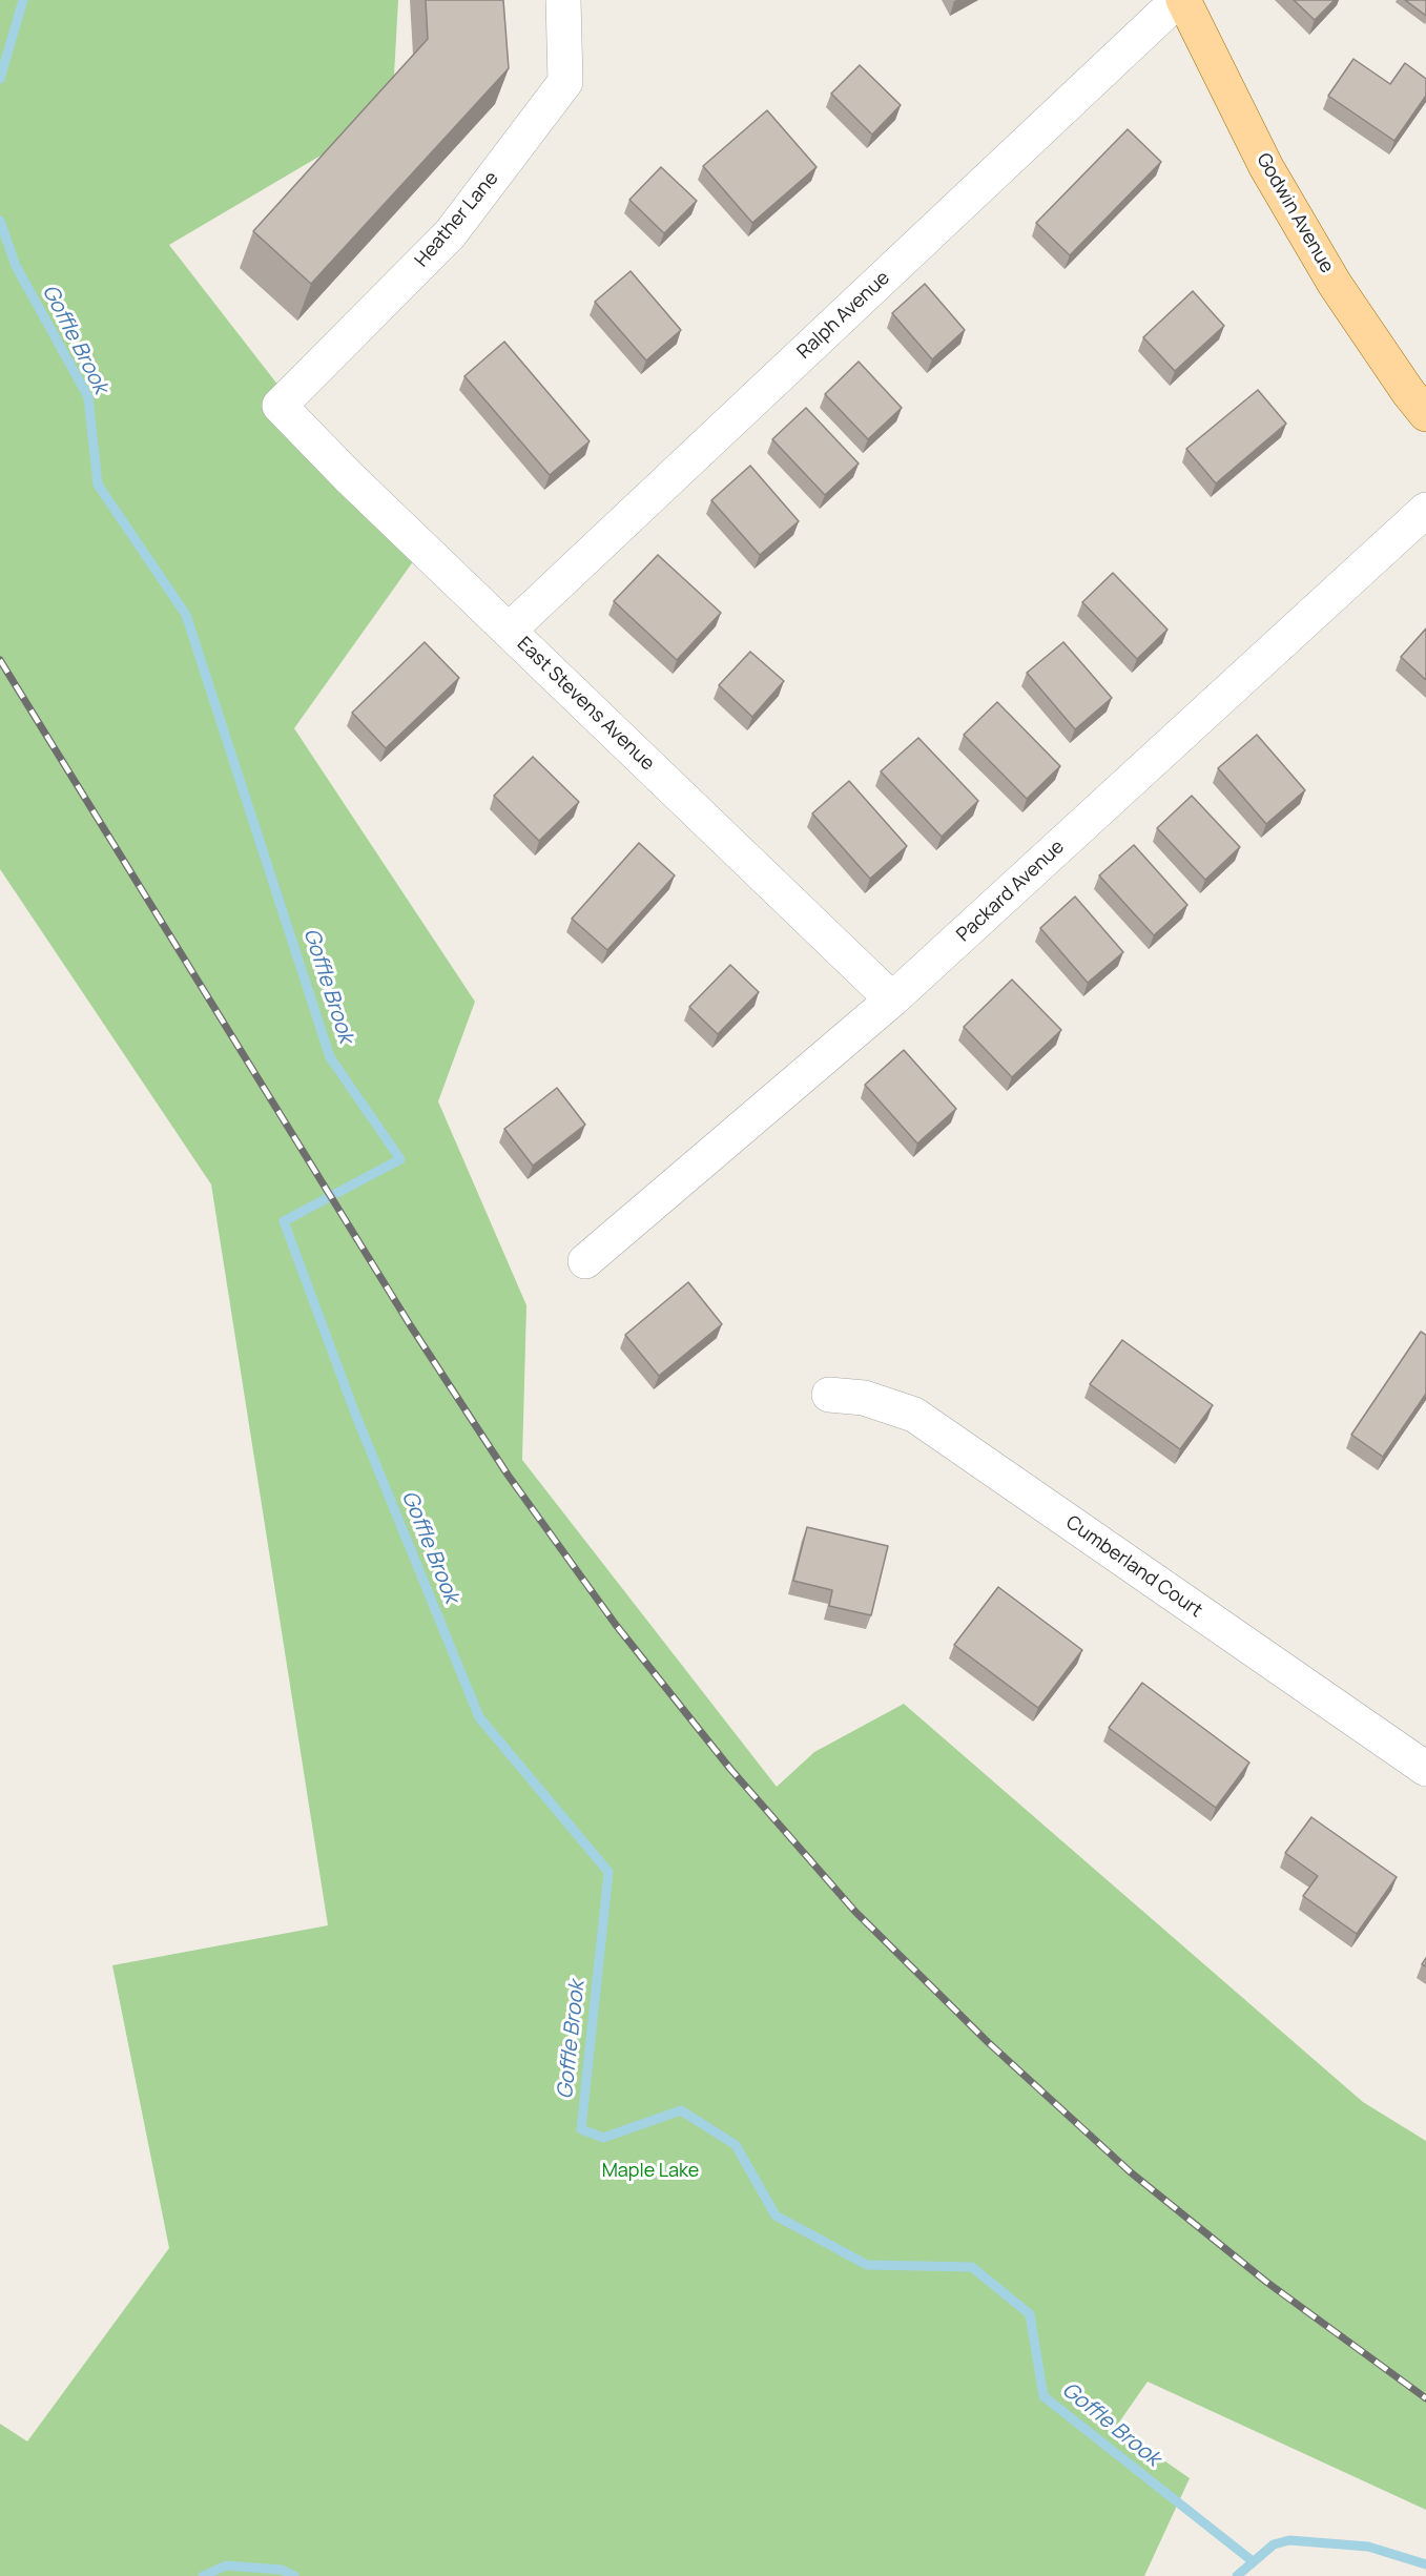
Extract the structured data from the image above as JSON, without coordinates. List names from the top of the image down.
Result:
{
  "streets": {
    "main road": ["Godwin Avenue"],
    "street": [
      "Heather Lane",
      "Ralph Avenue",
      "East Stevens Avenue",
      "Packard Avenue",
      "Cumberland Court"
    ]
  },
  "crossings": [
    ["Heather Lane", "East Stevens Avenue"],
    ["Ralph Avenue", "East Stevens Avenue"],
    ["East Stevens Avenue", "Packard Avenue"]
  ],
  "water": ["Goffle Brook"],
  "parks": ["Maple Lake"]
}
